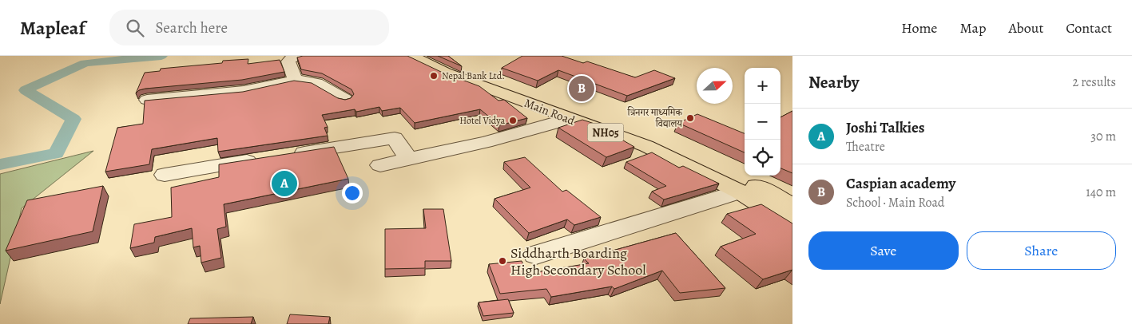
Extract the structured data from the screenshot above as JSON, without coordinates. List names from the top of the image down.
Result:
{
  "streets": {
    "main road": ["Main Road", "NH05"]
  },
  "places": [
    "Nepal Bank Ltd.",
    "त्रिनगर माध्यमिक विद्यालय",
    "Hotel Vidya",
    "Siddharth Boarding High Secondary School"
  ],
  "north": "right",
  "page": {
    "header": "Mapleaf",
    "search": "Search here",
    "nav": [
      "Home",
      "Map",
      "About",
      "Contact"
    ],
    "heading": ["Nearby", "2 results"],
    "map_buttons": ["+", "−"],
    "pins": ["B", "A"],
    "list": [
      {
        "mark": "A",
        "name": "Joshi Talkies",
        "note": "Theatre",
        "value": "30 m"
      },
      {
        "mark": "B",
        "name": "Caspian academy",
        "note": "School · Main Road",
        "value": "140 m"
      }
    ],
    "buttons": ["Save", "Share"]
  }
}
